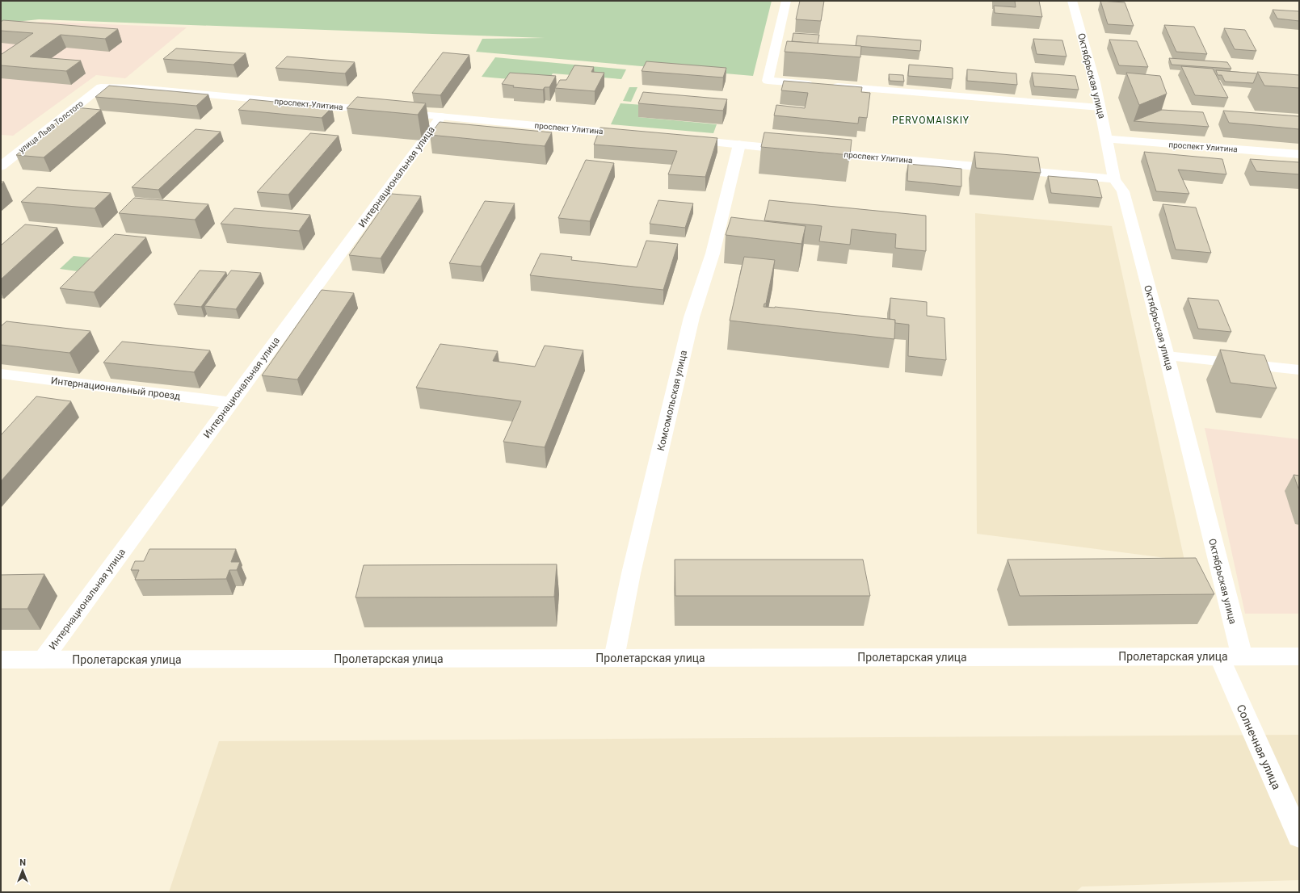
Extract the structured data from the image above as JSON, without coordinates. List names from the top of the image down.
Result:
{
  "streets": {
    "street": [
      "Октябрьская улица",
      "проспект Улитина",
      "улица Льва Толстого",
      "Интернациональная улица",
      "Интернациональный проезд",
      "Комсомольская улица",
      "Пролетарская улица",
      "Солнечная улица"
    ]
  },
  "crossings": [
    ["Октябрьская улица", "проспект Улитина"],
    ["Октябрьская улица", "Пролетарская улица"],
    ["проспект Улитина", "улица Льва Толстого"],
    ["проспект Улитина", "Интернациональная улица"],
    ["Интернациональная улица", "Интернациональный проезд"],
    ["Интернациональная улица", "Пролетарская улица"],
    ["Комсомольская улица", "Пролетарская улица"],
    ["Пролетарская улица", "Солнечная улица"]
  ],
  "districts": ["PERVOMAISKIY"],
  "north": "top"
}
